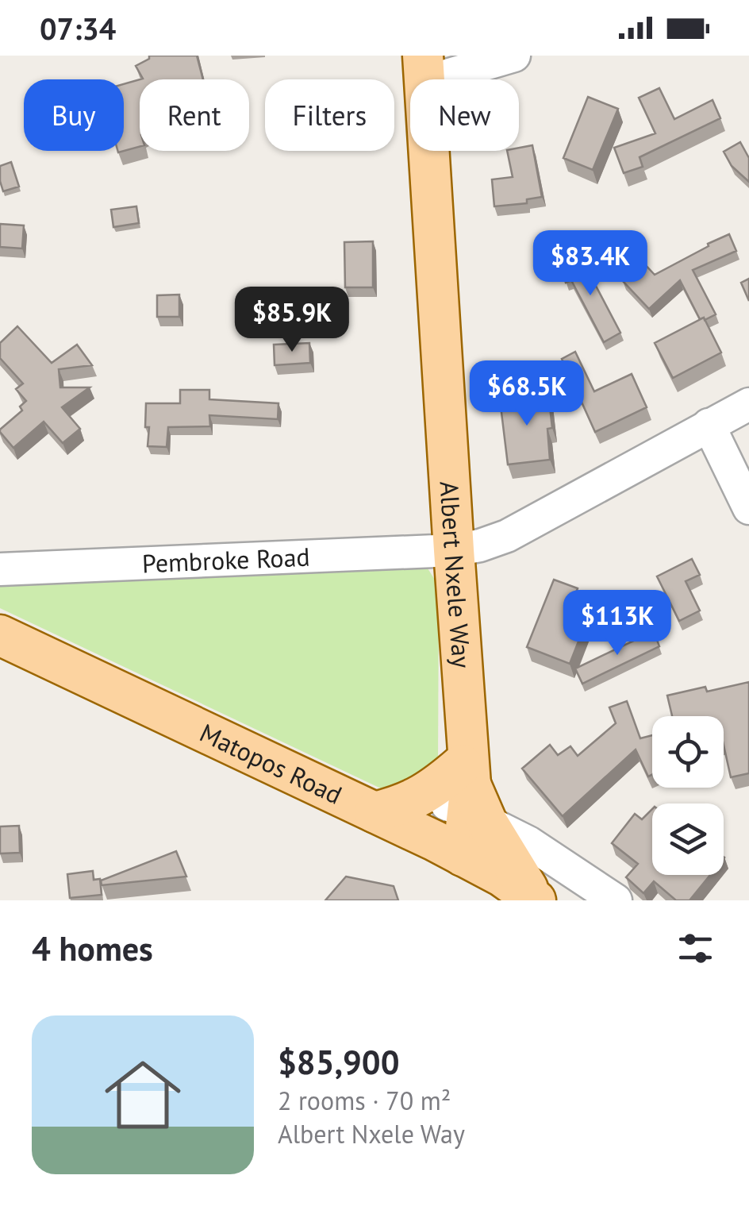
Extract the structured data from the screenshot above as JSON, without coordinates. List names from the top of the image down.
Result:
{
  "streets": {
    "main road": ["Albert Nxele Way", "Matopos Road"],
    "street": ["Pembroke Road"]
  },
  "crossings": [
    ["Pembroke Road", "Albert Nxele Way"]
  ],
  "page": {
    "status": "07:34",
    "chip": [
      "Buy",
      "Rent",
      "Filters",
      "New"
    ],
    "price": [
      "$83.4K",
      "$85.9K",
      "$68.5K",
      "$113K"
    ],
    "heading": "4 homes",
    "list": [
      {
        "name": "$85,900",
        "note": "2 rooms · 70 m² · Albert Nxele Way"
      }
    ]
  }
}
